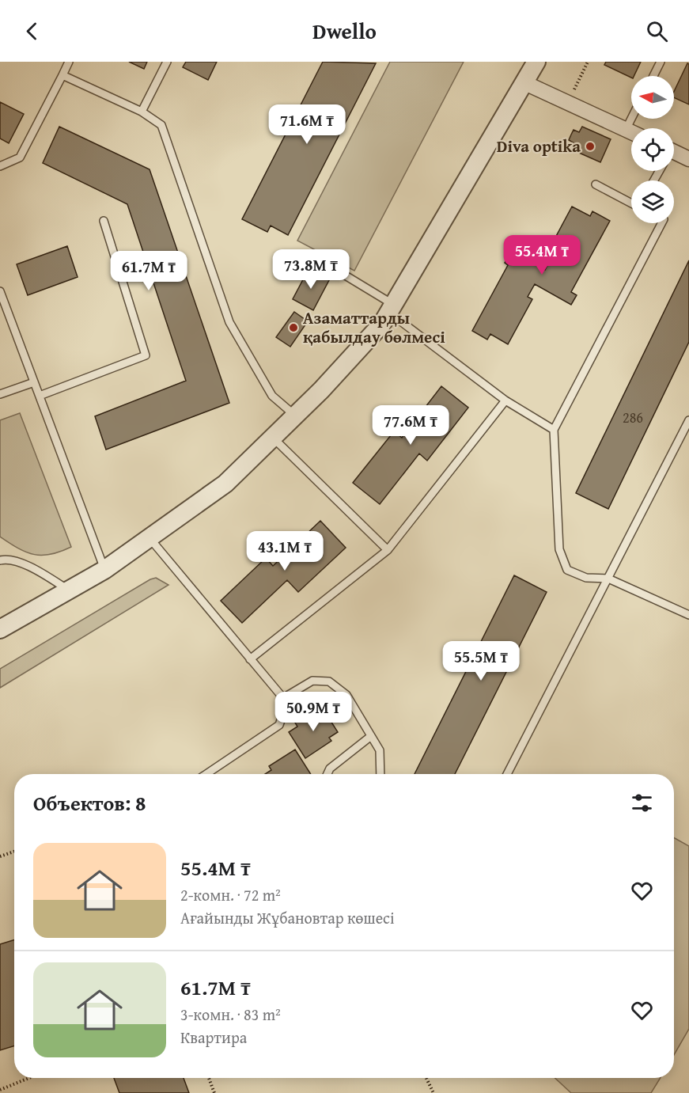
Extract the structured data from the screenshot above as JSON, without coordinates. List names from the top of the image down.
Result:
{
  "places": ["Diva optika", "Азаматтарды қабылдау бөлмесі"],
  "house_numbers": ["286"],
  "north": "left",
  "page": {
    "header": "Dwello",
    "price": [
      "71.6M ₸",
      "55.4M ₸",
      "73.8M ₸",
      "61.7M ₸",
      "77.6M ₸",
      "43.1M ₸",
      "55.5M ₸",
      "50.9M ₸"
    ],
    "heading": "Объектов: 8",
    "list": [
      {
        "name": "55.4M ₸",
        "note": "2-комн. · 72 m² · Ағайынды Жұбановтар көшесі"
      },
      {
        "name": "61.7M ₸",
        "note": "3-комн. · 83 m² · Квартира"
      }
    ]
  }
}
